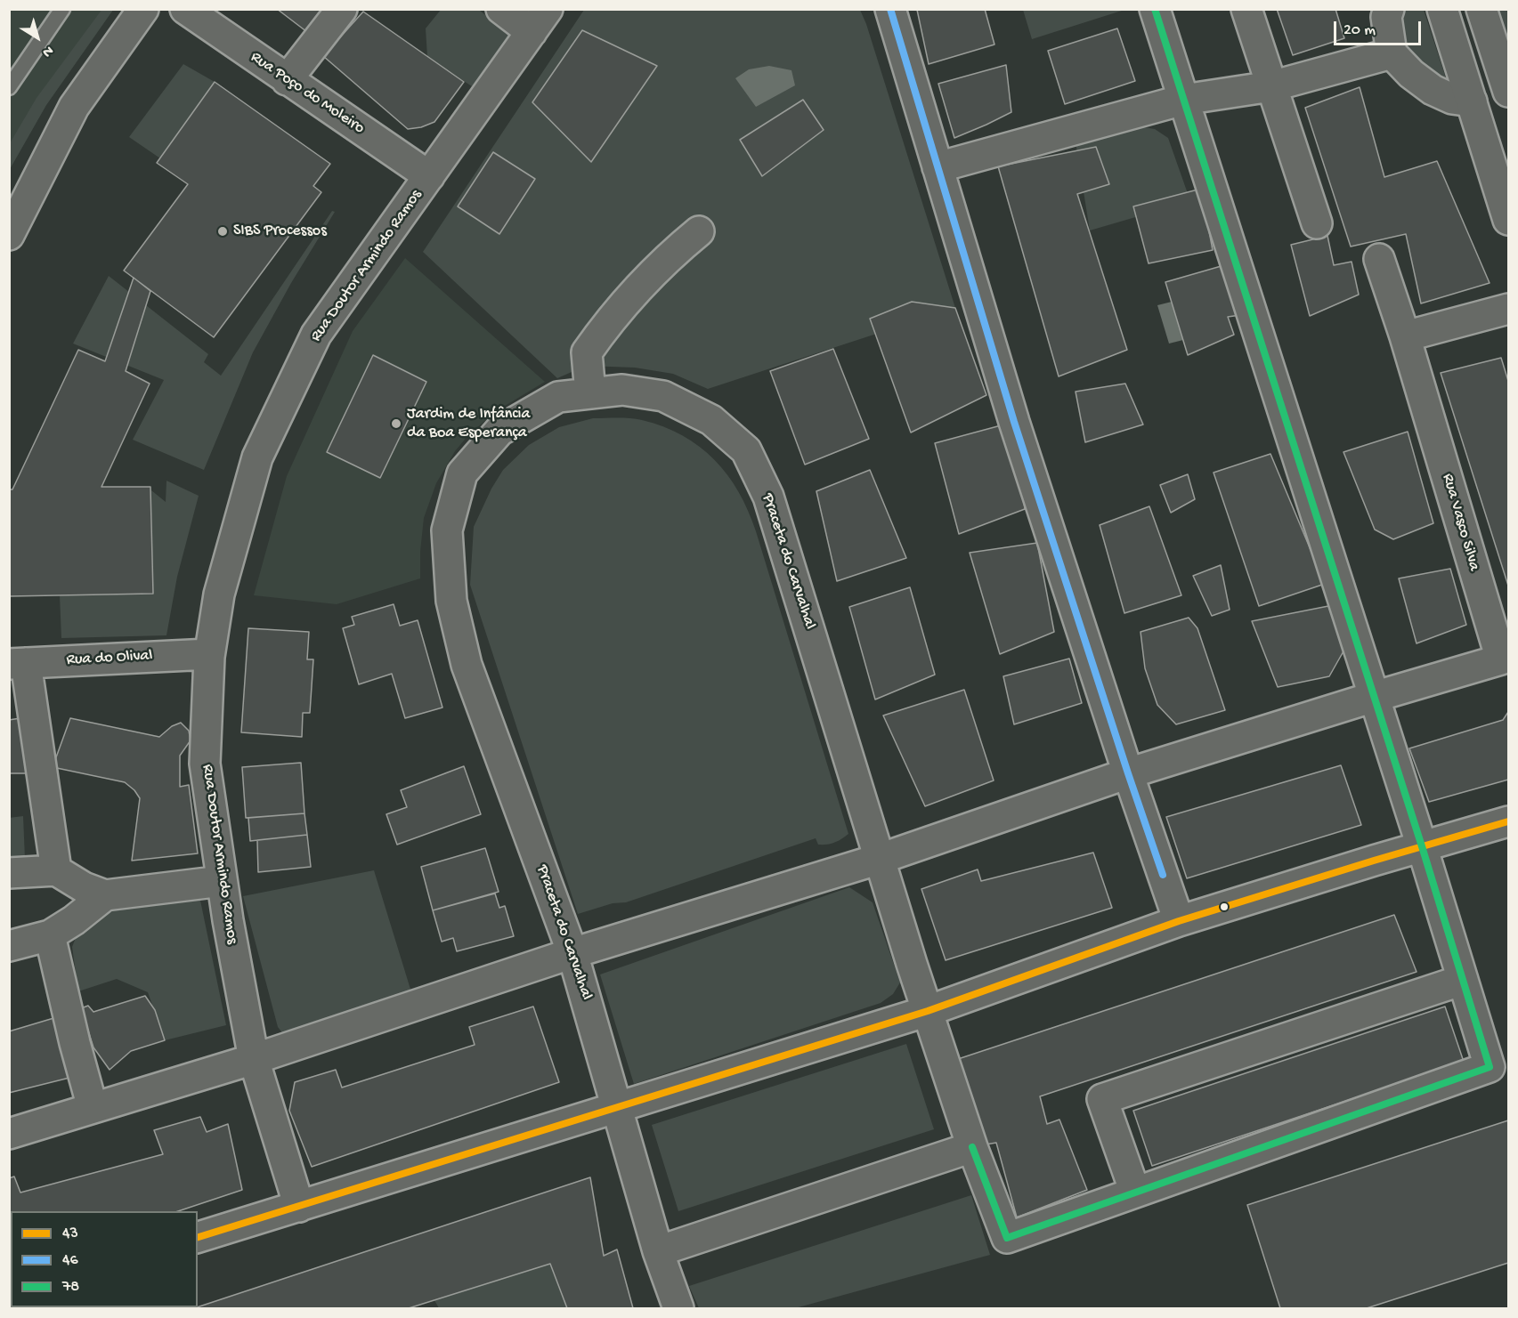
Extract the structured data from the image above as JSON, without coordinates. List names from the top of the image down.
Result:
{
  "streets": {
    "street": [
      "Rua Poço do Moleiro",
      "Rua Doutor Armindo Ramos",
      "Rua Vasco Silva",
      "Praceta do Carvalhal",
      "Rua do Olival"
    ]
  },
  "crossings": [
    ["Rua Poço do Moleiro", "Rua Doutor Armindo Ramos"],
    ["Rua Doutor Armindo Ramos", "Rua do Olival"]
  ],
  "places": ["SIBS Processos", "Jardim de Infância da Boa Esperança"],
  "lines": ["transit line 46", "transit line 78", "transit line 43"],
  "legend": ["43", "46", "78"],
  "scale_bar": "20 m",
  "north": "bottom right"
}
